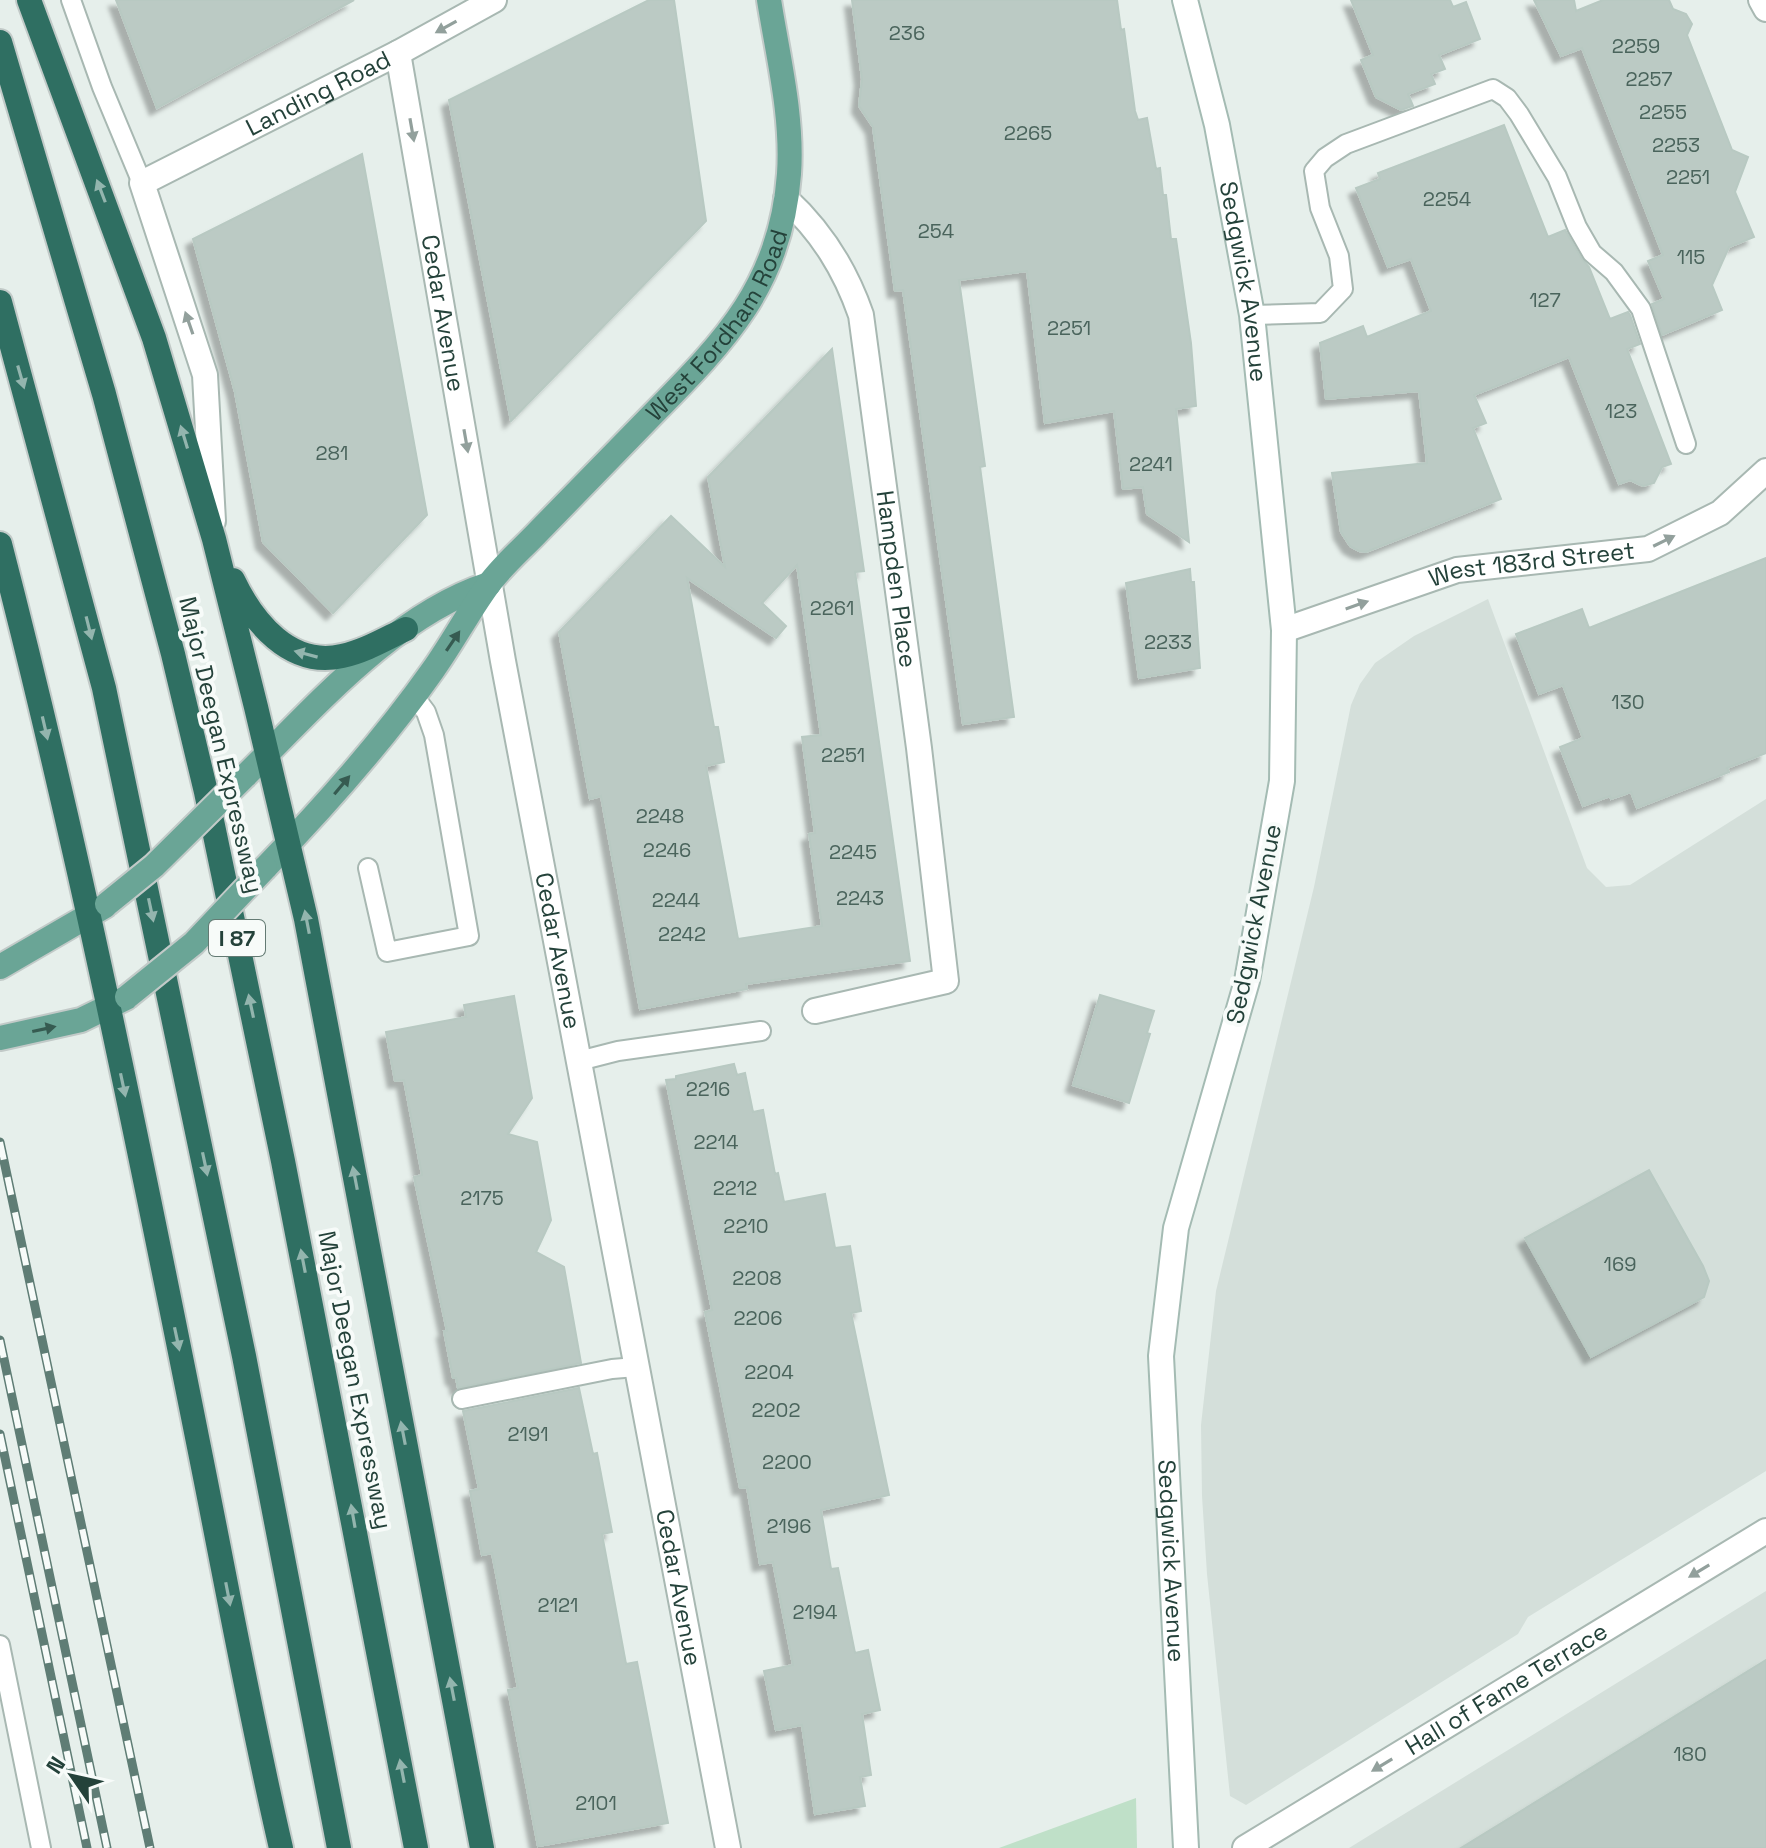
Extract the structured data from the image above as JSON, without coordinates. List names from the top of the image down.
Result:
{
  "streets": {
    "highway": ["Major Deegan Expressway", "I 87"],
    "main road": ["West Fordham Road"],
    "street": [
      "Landing Road",
      "Sedgwick Avenue",
      "Cedar Avenue",
      "West 183rd Street",
      "Hampden Place",
      "Hall of Fame Terrace"
    ]
  },
  "crossings": [
    ["Landing Road", "Cedar Avenue"],
    ["Sedgwick Avenue", "West 183rd Street"],
    ["Cedar Avenue", "West Fordham Road"],
    ["West Fordham Road", "Hampden Place"]
  ],
  "one_way": ["West 183rd Street", "Hall of Fame Terrace"],
  "house_numbers": [
    "236",
    "2259",
    "2257",
    "2255",
    "2265",
    "2253",
    "2251",
    "2254",
    "254",
    "115",
    "127",
    "2251",
    "123",
    "281",
    "2241",
    "2261",
    "2233",
    "130",
    "2251",
    "2248",
    "2246",
    "2245",
    "2243",
    "2244",
    "2242",
    "2216",
    "2214",
    "2212",
    "2175",
    "2210",
    "169",
    "2208",
    "2206",
    "2204",
    "2202",
    "2191",
    "2200",
    "2196",
    "2121",
    "2194",
    "180",
    "2101"
  ],
  "north": "top left"
}
